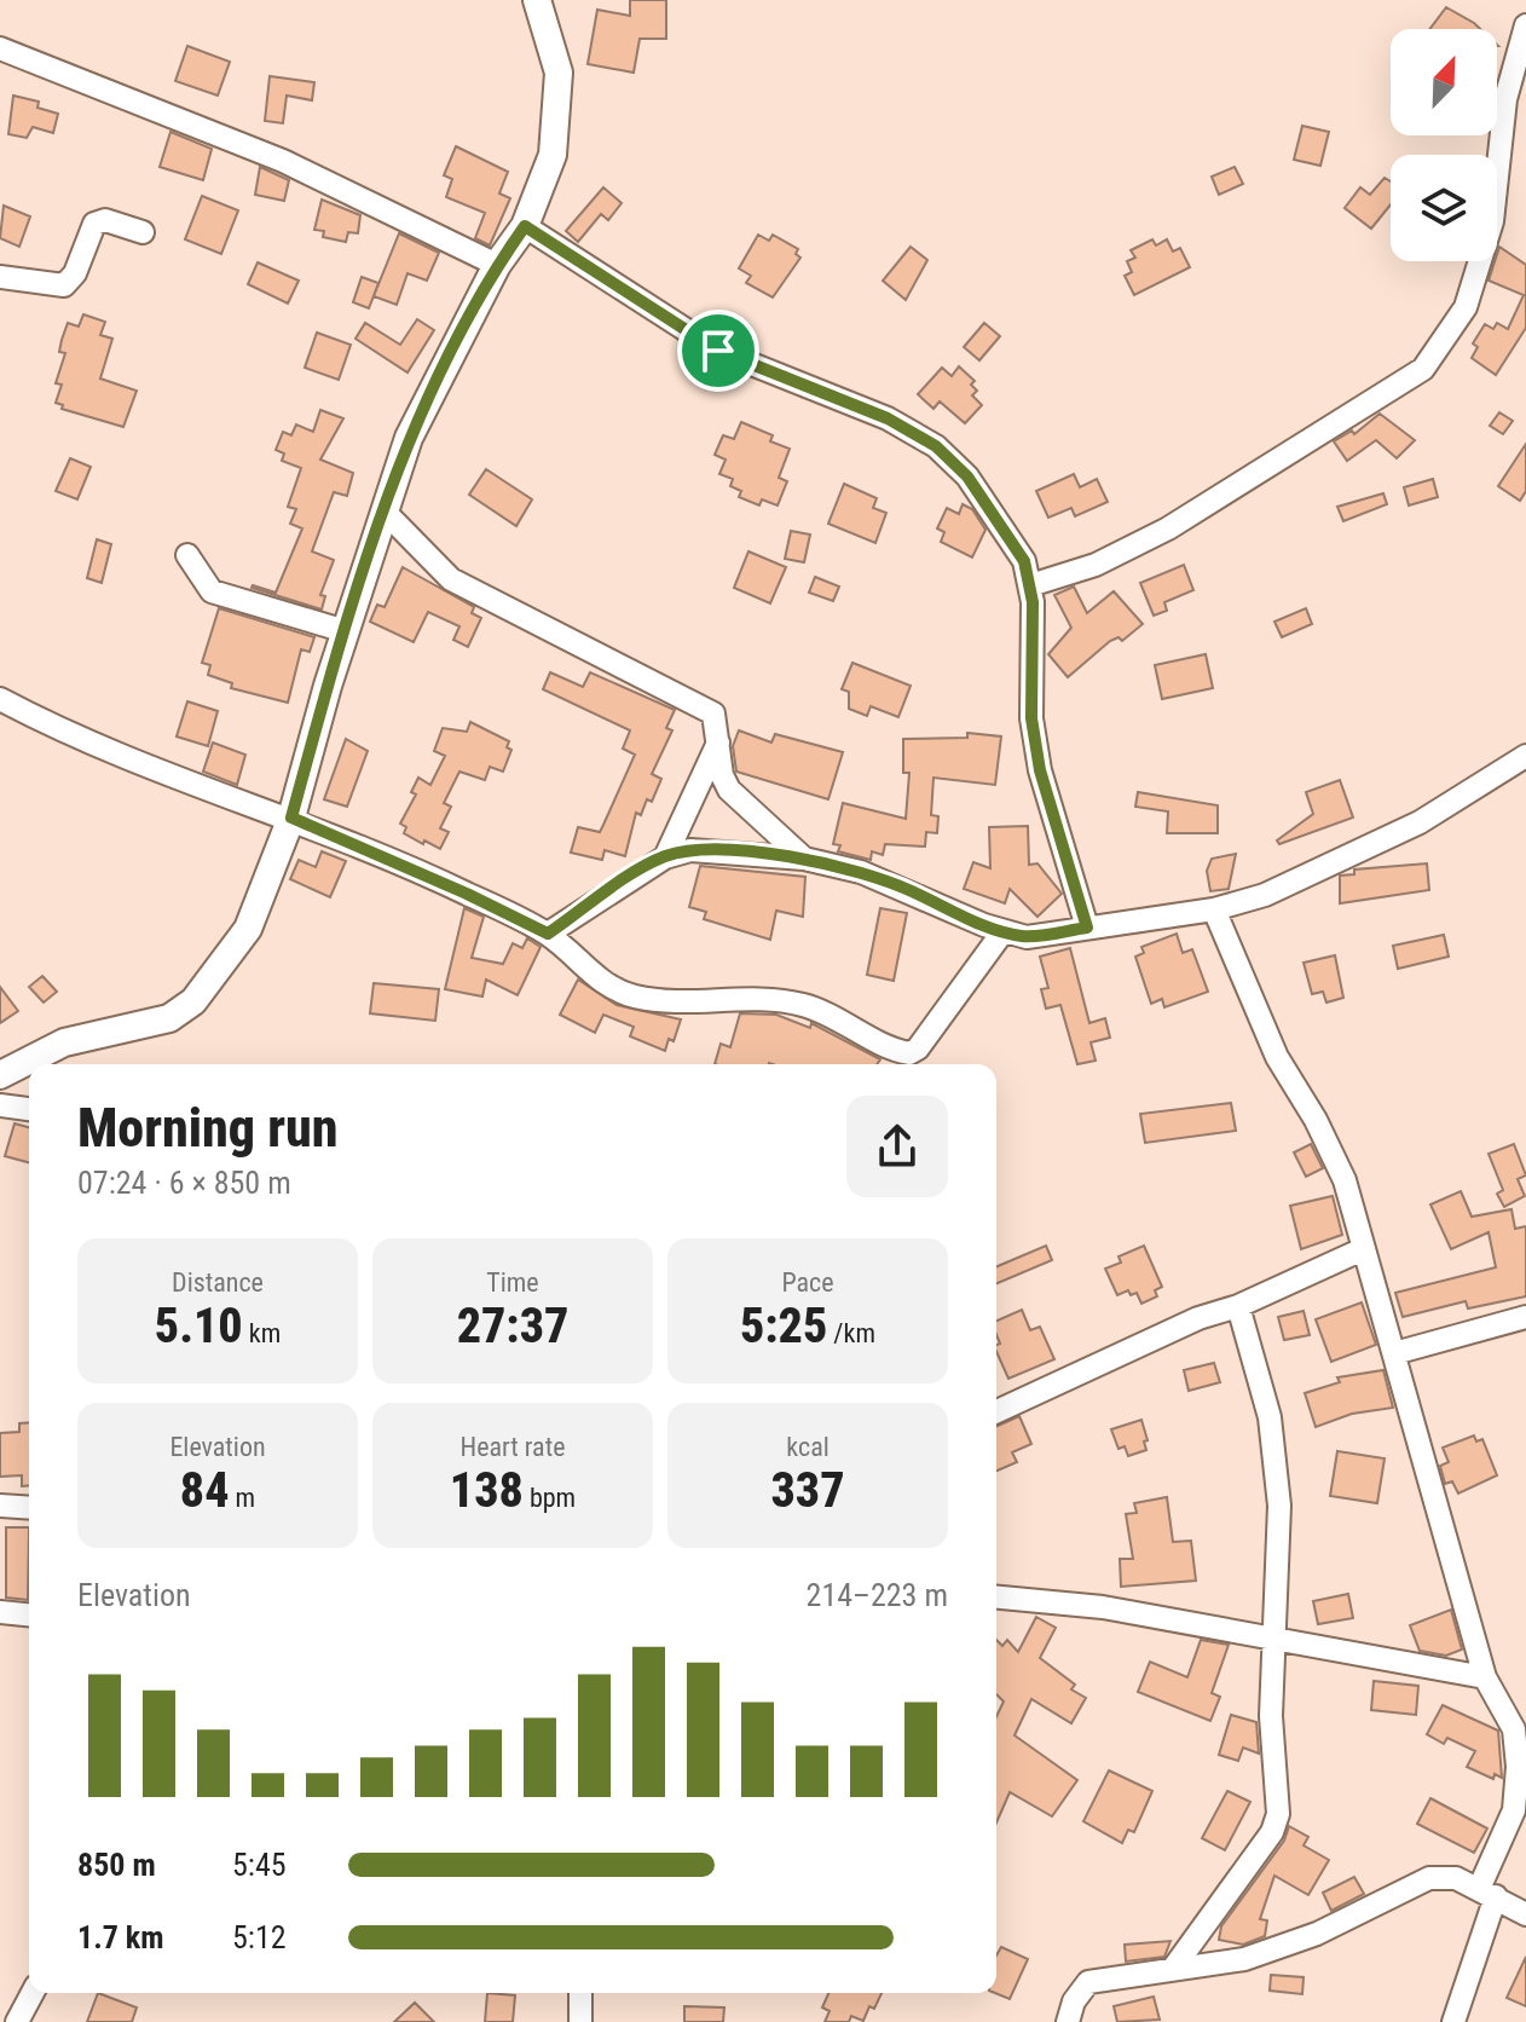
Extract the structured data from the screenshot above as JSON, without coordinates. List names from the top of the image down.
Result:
{
  "north": "top right",
  "page": {
    "heading": ["Morning run", "07:24 · 6 × 850 m"],
    "stats": [
      ["Distance", "5.10 km"],
      ["Time", "27:37"],
      ["Pace", "5:25 /km"],
      ["Elevation", "84 m"],
      ["Heart rate", "138 bpm"],
      ["kcal", "337"]
    ],
    "chart": ["Elevation", "214–223 m"],
    "list": [
      {
        "name": "850 m",
        "note": "5:45"
      },
      {
        "name": "1.7 km",
        "note": "5:12"
      }
    ]
  }
}
